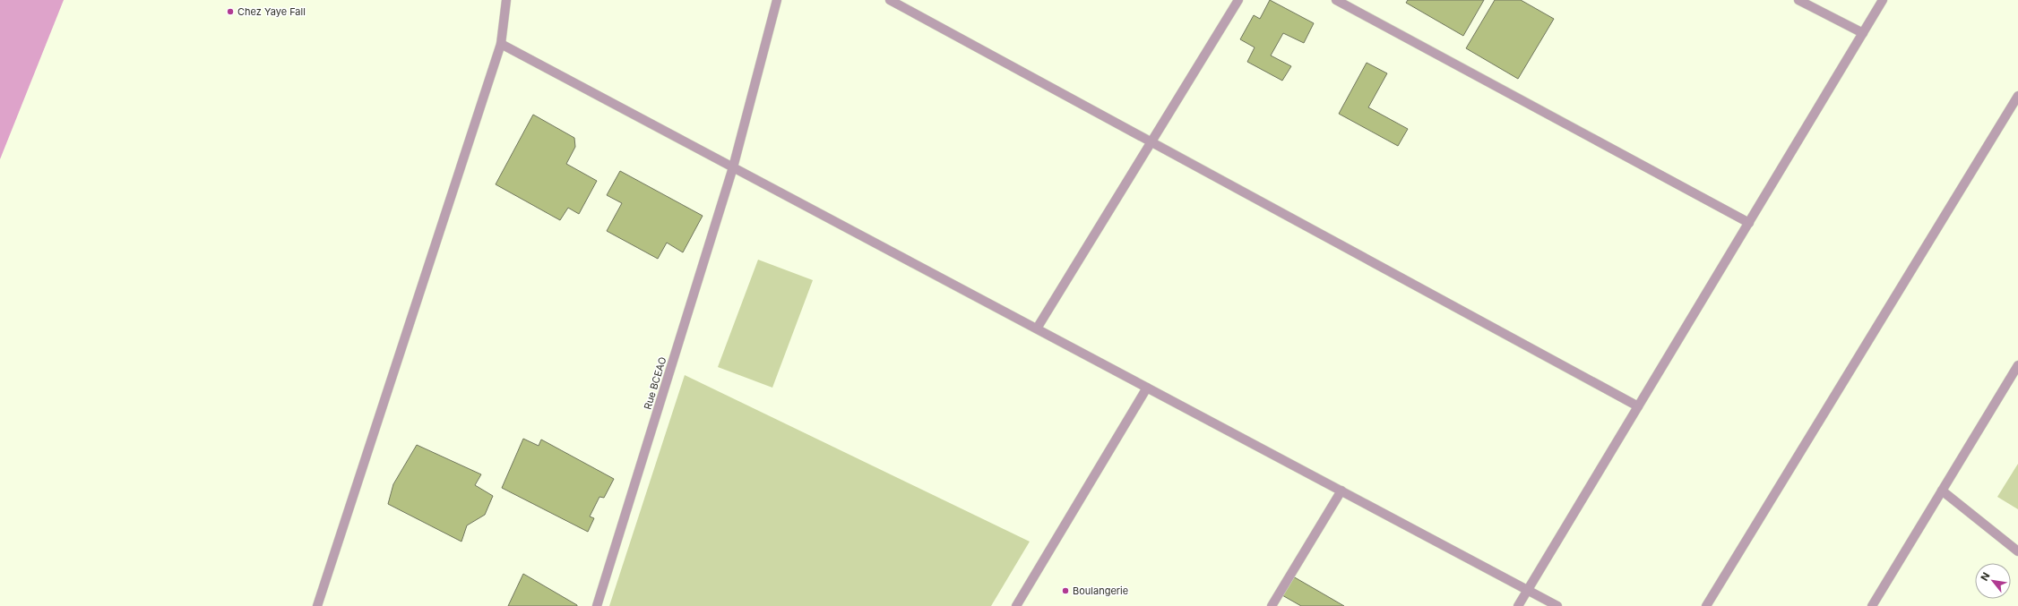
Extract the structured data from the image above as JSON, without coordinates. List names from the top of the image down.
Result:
{
  "streets": {
    "street": ["Rue BCEAO"]
  },
  "places": ["Chez Yaye Fall", "Boulangerie"],
  "north": "top left"
}
